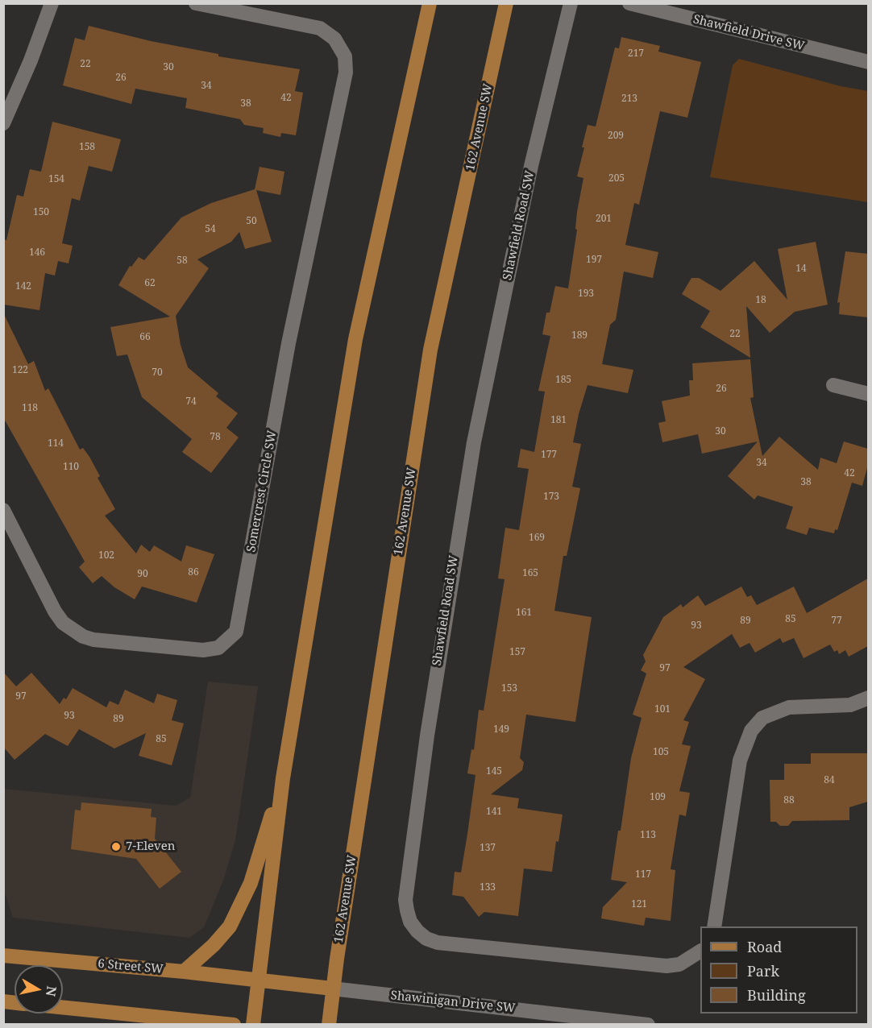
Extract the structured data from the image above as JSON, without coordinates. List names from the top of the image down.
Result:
{
  "streets": {
    "main road": ["162 Avenue SW", "6 Street SW", "Shawinigan Drive SW"],
    "street": ["Shawfield Drive SW", "Shawfield Road SW", "Somercrest Circle SW"]
  },
  "crossings": [
    ["162 Avenue SW", "Shawinigan Drive SW"],
    ["6 Street SW", "Shawinigan Drive SW"]
  ],
  "places": ["7-Eleven"],
  "house_numbers": [
    "217",
    "22",
    "30",
    "26",
    "34",
    "42",
    "213",
    "38",
    "209",
    "158",
    "205",
    "154",
    "150",
    "201",
    "50",
    "54",
    "146",
    "197",
    "58",
    "14",
    "62",
    "142",
    "193",
    "18",
    "22",
    "189",
    "66",
    "122",
    "70",
    "185",
    "26",
    "74",
    "118",
    "181",
    "30",
    "78",
    "114",
    "177",
    "34",
    "110",
    "42",
    "38",
    "173",
    "169",
    "102",
    "86",
    "165",
    "90",
    "161",
    "85",
    "89",
    "77",
    "93",
    "157",
    "97",
    "153",
    "97",
    "101",
    "93",
    "89",
    "149",
    "85",
    "105",
    "145",
    "84",
    "109",
    "88",
    "141",
    "113",
    "137",
    "117",
    "133",
    "121"
  ],
  "legend": ["Road", "Park", "Building"],
  "north": "right"
}
